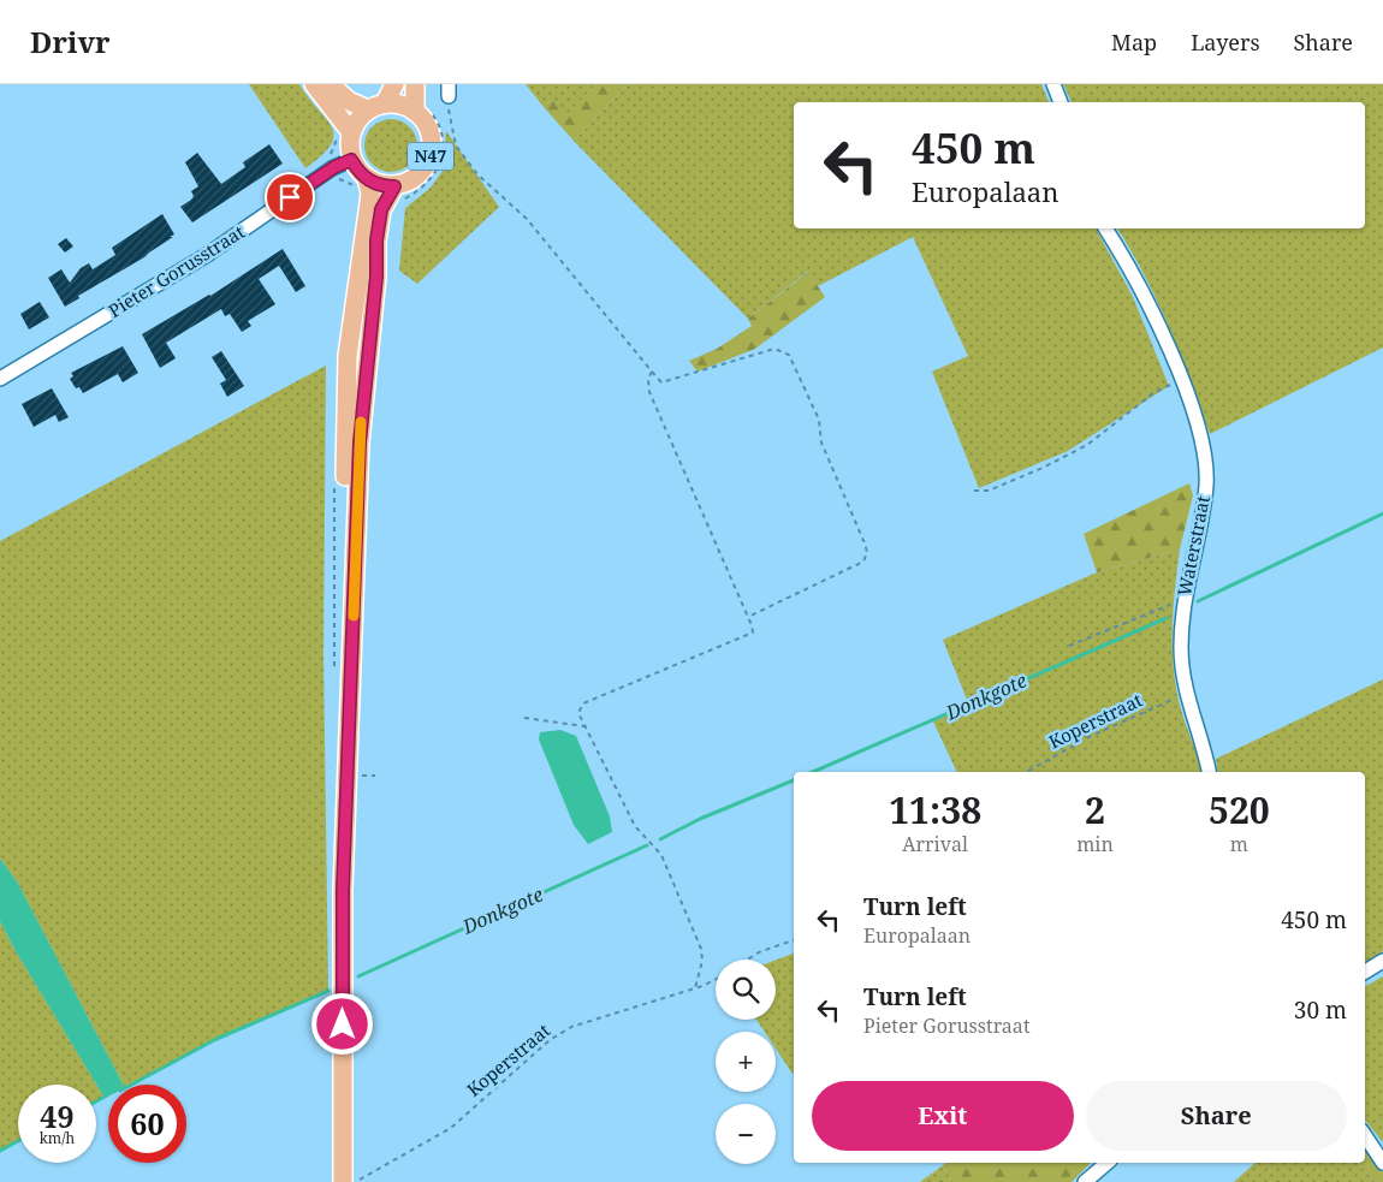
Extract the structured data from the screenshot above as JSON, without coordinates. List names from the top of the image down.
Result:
{
  "streets": {
    "main road": ["N47"],
    "street": ["Pieter Gorusstraat", "Waterstraat"],
    "path": ["Koperstraat"]
  },
  "crossings": [
    ["N47", "Pieter Gorusstraat"],
    ["Waterstraat", "Koperstraat"]
  ],
  "water": ["Donkgote"],
  "page": {
    "header": "Drivr",
    "nav": ["Map", "Layers", "Share"],
    "turn": ["450 m", "Europalaan"],
    "eta": [
      "11:38",
      "Arrival",
      "2",
      "min",
      "520",
      "m"
    ],
    "list": [
      {
        "name": "Turn left",
        "note": "Europalaan",
        "value": "450 m"
      },
      {
        "name": "Turn left",
        "note": "Pieter Gorusstraat",
        "value": "30 m"
      }
    ],
    "map_buttons": ["+", "−"],
    "buttons": ["Exit", "Share"],
    "speed": "49 km/h",
    "limit": "60"
  }
}
